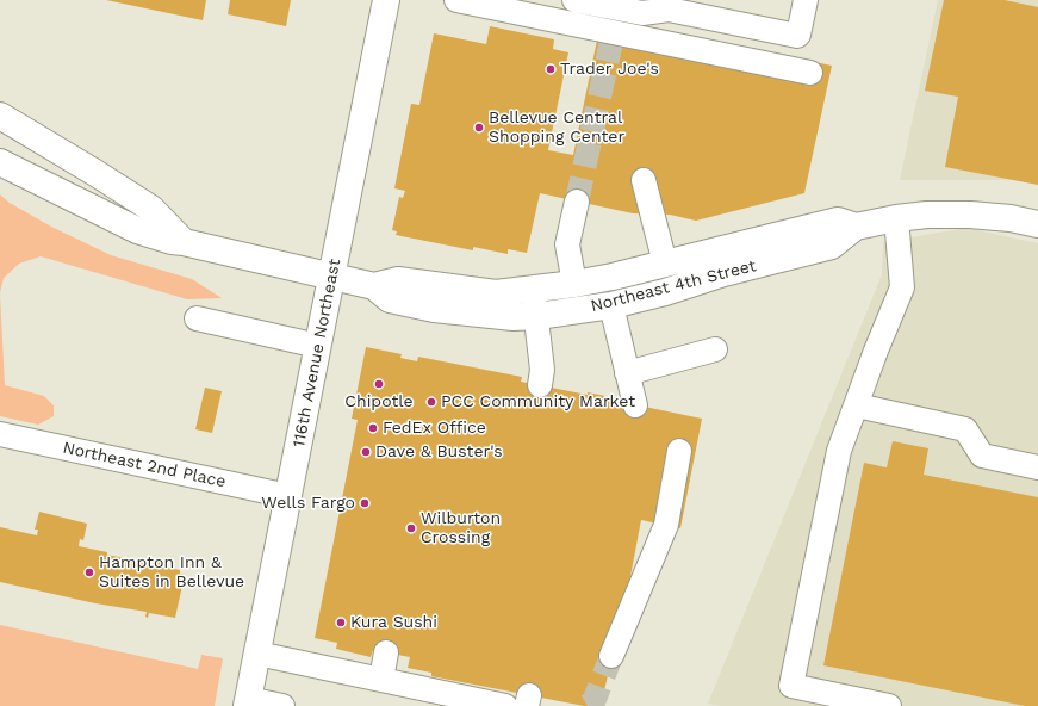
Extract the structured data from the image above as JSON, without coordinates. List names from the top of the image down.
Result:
{
  "streets": {
    "main road": ["Northeast 4th Street", "116th Avenue Northeast"],
    "street": ["Northeast 2nd Place"]
  },
  "crossings": [
    ["Northeast 4th Street", "116th Avenue Northeast"],
    ["116th Avenue Northeast", "Northeast 2nd Place"]
  ],
  "places": [
    "Trader Joe's",
    "Bellevue Central Shopping Center",
    "Chipotle",
    "PCC Community Market",
    "FedEx Office",
    "Dave & Buster's",
    "Wells Fargo",
    "Wilburton Crossing",
    "Hampton Inn & Suites in Bellevue",
    "Kura Sushi"
  ]
}
